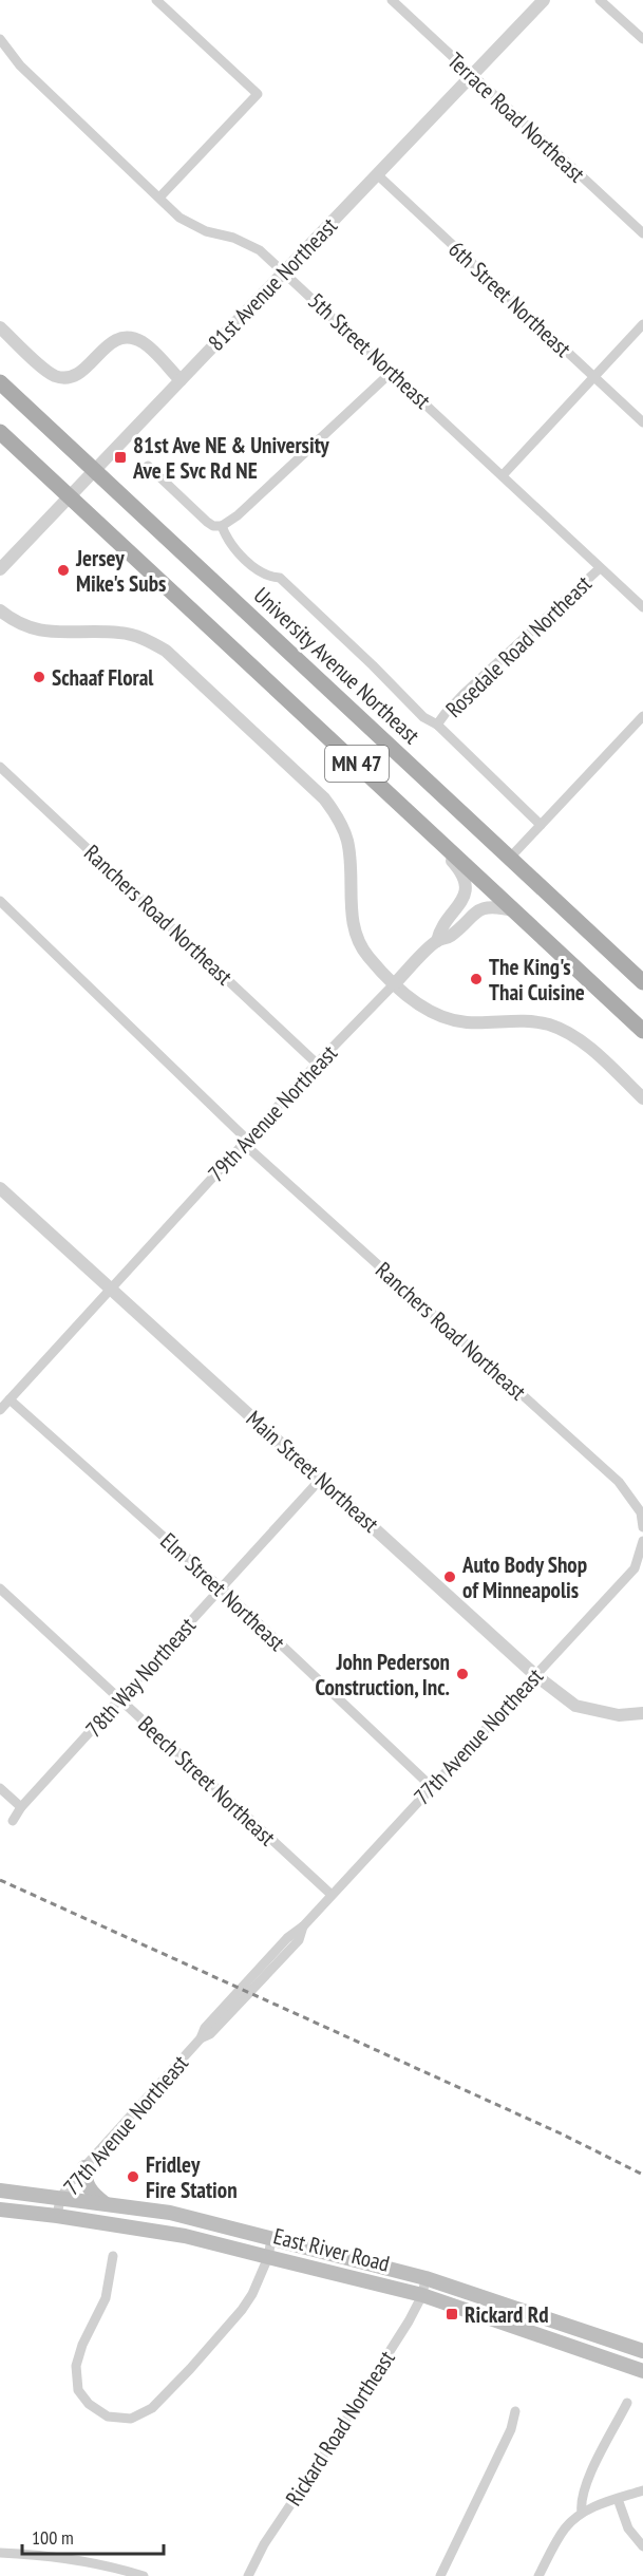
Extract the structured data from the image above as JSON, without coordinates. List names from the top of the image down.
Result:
{
  "streets": {
    "main road": ["University Avenue Northeast", "MN 47", "East River Road"],
    "street": [
      "Terrace Road Northeast",
      "81st Avenue Northeast",
      "6th Street Northeast",
      "5th Street Northeast",
      "Rosedale Road Northeast",
      "Ranchers Road Northeast",
      "79th Avenue Northeast",
      "Main Street Northeast",
      "Elm Street Northeast",
      "78th Way Northeast",
      "77th Avenue Northeast",
      "Beech Street Northeast",
      "Rickard Road Northeast"
    ]
  },
  "crossings": [
    ["Terrace Road Northeast", "81st Avenue Northeast"],
    ["81st Avenue Northeast", "6th Street Northeast"],
    ["81st Avenue Northeast", "5th Street Northeast"],
    ["81st Avenue Northeast", "University Avenue Northeast"],
    ["81st Avenue Northeast", "MN 47"],
    ["5th Street Northeast", "Rosedale Road Northeast"],
    ["MN 47", "79th Avenue Northeast"],
    ["Ranchers Road Northeast", "79th Avenue Northeast"],
    ["79th Avenue Northeast", "Main Street Northeast"],
    ["79th Avenue Northeast", "Elm Street Northeast"],
    ["Main Street Northeast", "78th Way Northeast"],
    ["Main Street Northeast", "77th Avenue Northeast"],
    ["Elm Street Northeast", "78th Way Northeast"],
    ["Elm Street Northeast", "77th Avenue Northeast"],
    ["78th Way Northeast", "Beech Street Northeast"],
    ["77th Avenue Northeast", "Beech Street Northeast"],
    ["77th Avenue Northeast", "East River Road"],
    ["East River Road", "Rickard Road Northeast"]
  ],
  "places": {
    "transit": ["81st Ave NE & University Ave E Svc Rd NE", "Rickard Rd"],
    "other": [
      "Jersey Mike's Subs",
      "Schaaf Floral",
      "The King's Thai Cuisine",
      "Auto Body Shop of Minneapolis",
      "John Pederson Construction, Inc.",
      "Fridley Fire Station"
    ]
  },
  "scale_bar": "100 m"
}
